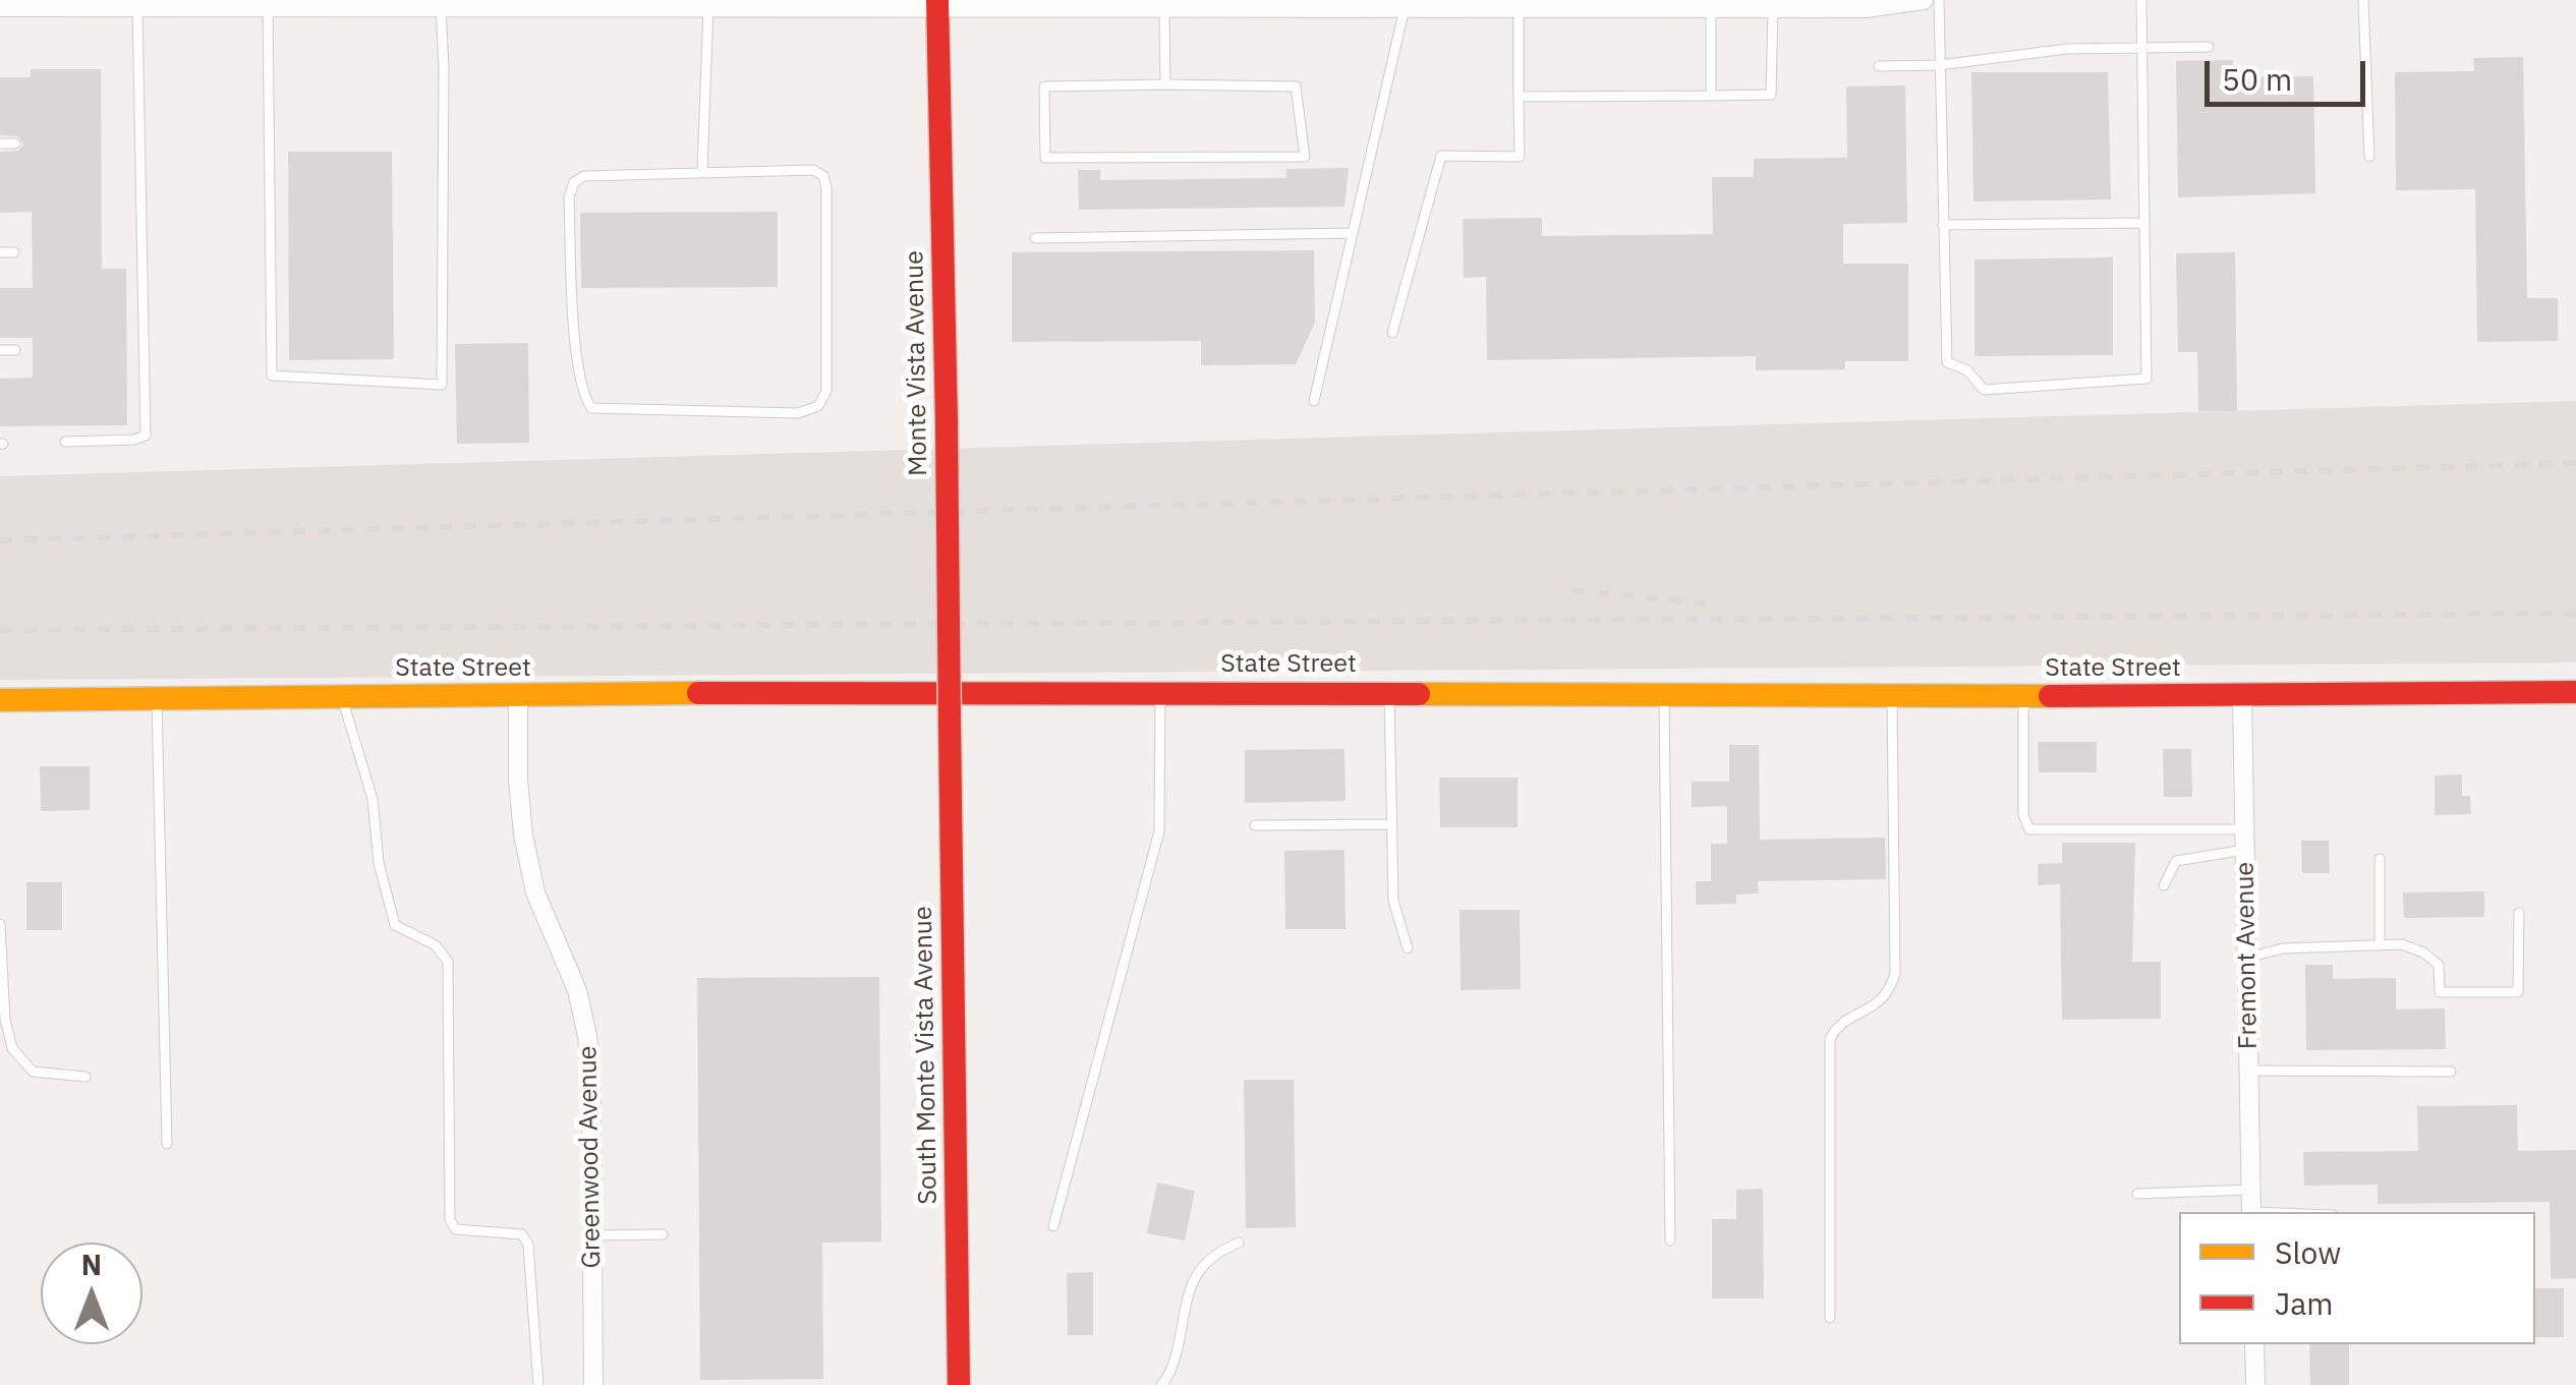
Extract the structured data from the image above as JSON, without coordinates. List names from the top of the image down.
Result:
{
  "streets": {
    "street": [
      "Monte Vista Avenue",
      "State Street",
      "Fremont Avenue",
      "South Monte Vista Avenue",
      "Greenwood Avenue"
    ]
  },
  "crossings": [
    ["Monte Vista Avenue", "South Monte Vista Avenue"],
    ["State Street", "Fremont Avenue"],
    ["State Street", "Greenwood Avenue"]
  ],
  "legend": ["Slow", "Jam"],
  "scale_bar": "50 m",
  "north": "top"
}
